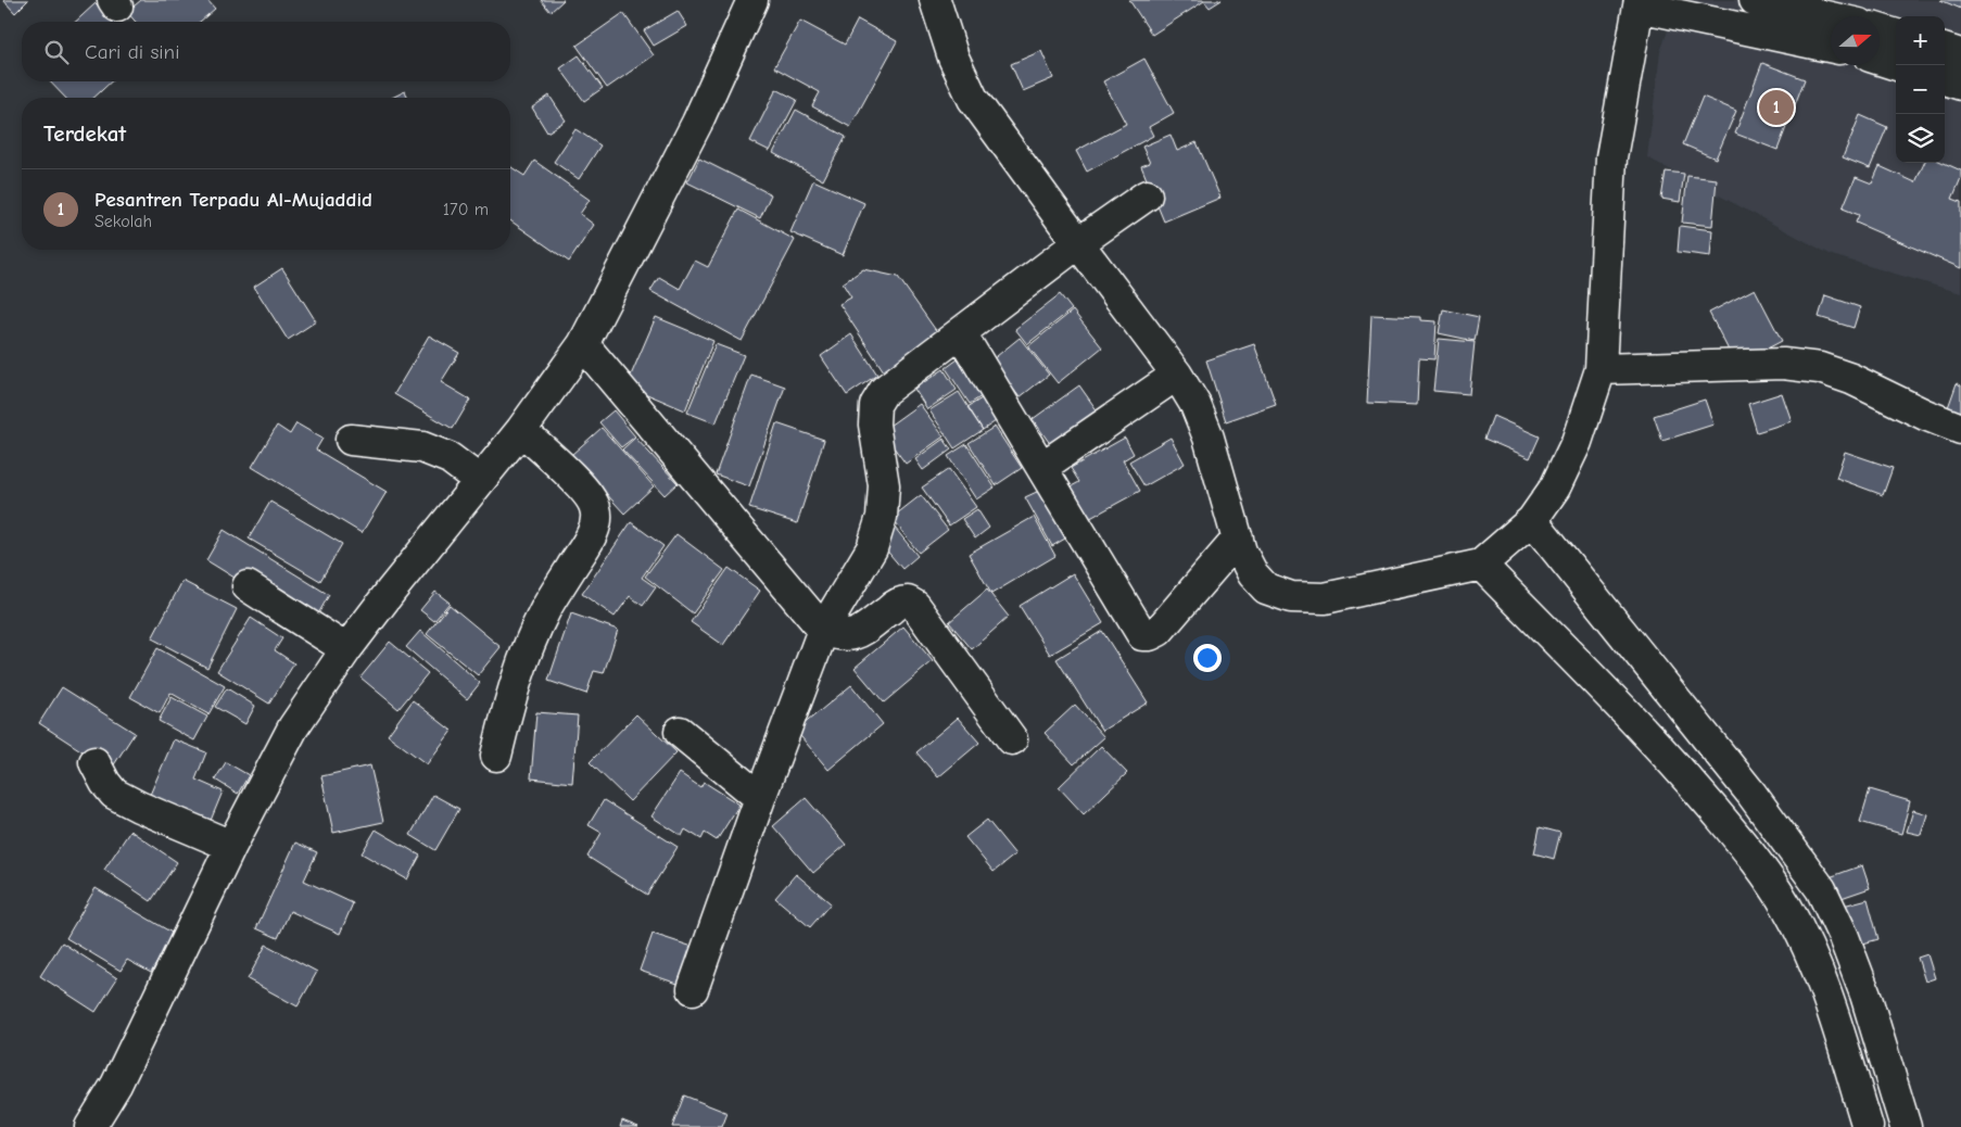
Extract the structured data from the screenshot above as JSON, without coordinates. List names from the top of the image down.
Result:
{
  "north": "right",
  "page": {
    "map_buttons": ["+", "−"],
    "search": "Cari di sini",
    "pins": "1",
    "heading": "Terdekat",
    "list": [
      {
        "mark": "1",
        "name": "Pesantren Terpadu Al-Mujaddid",
        "note": "Sekolah",
        "value": "170 m"
      }
    ]
  }
}
